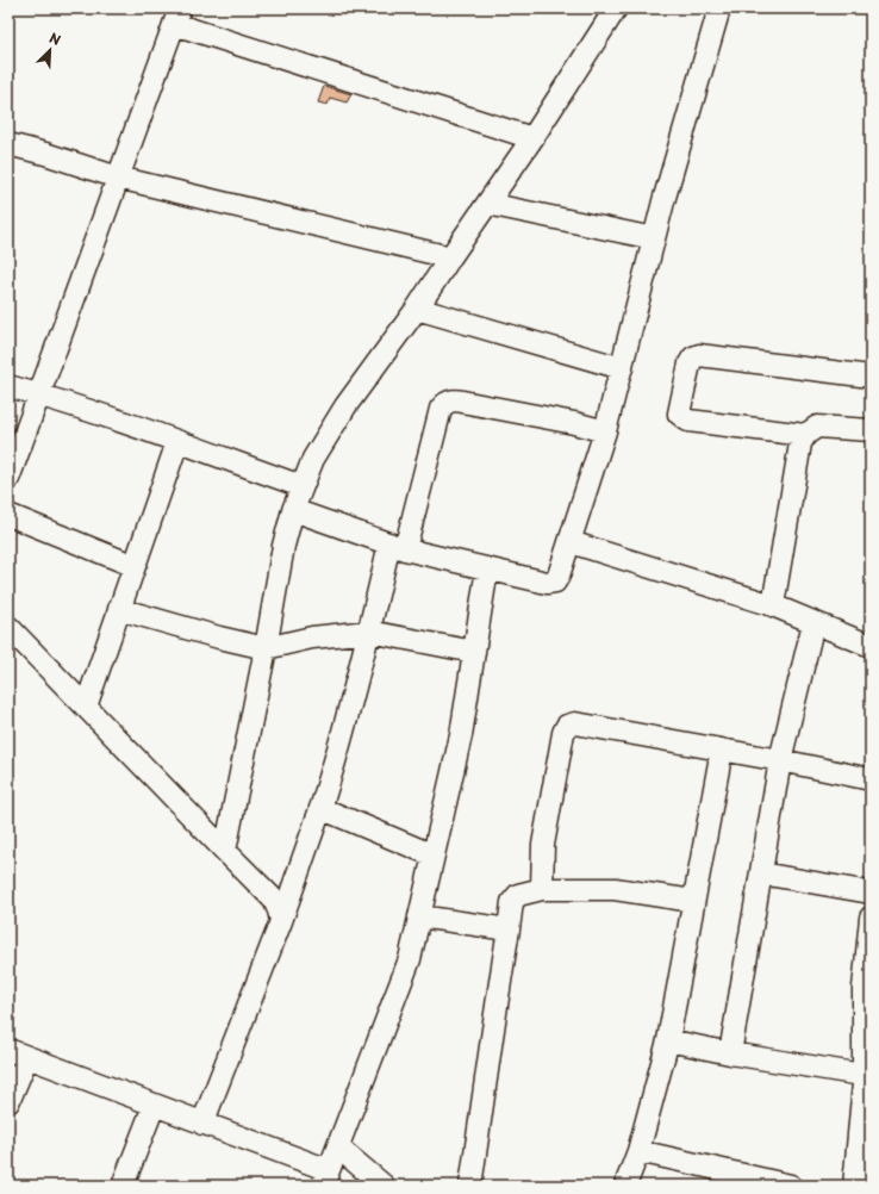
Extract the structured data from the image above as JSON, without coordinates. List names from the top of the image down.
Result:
{
  "north": "top right"
}
